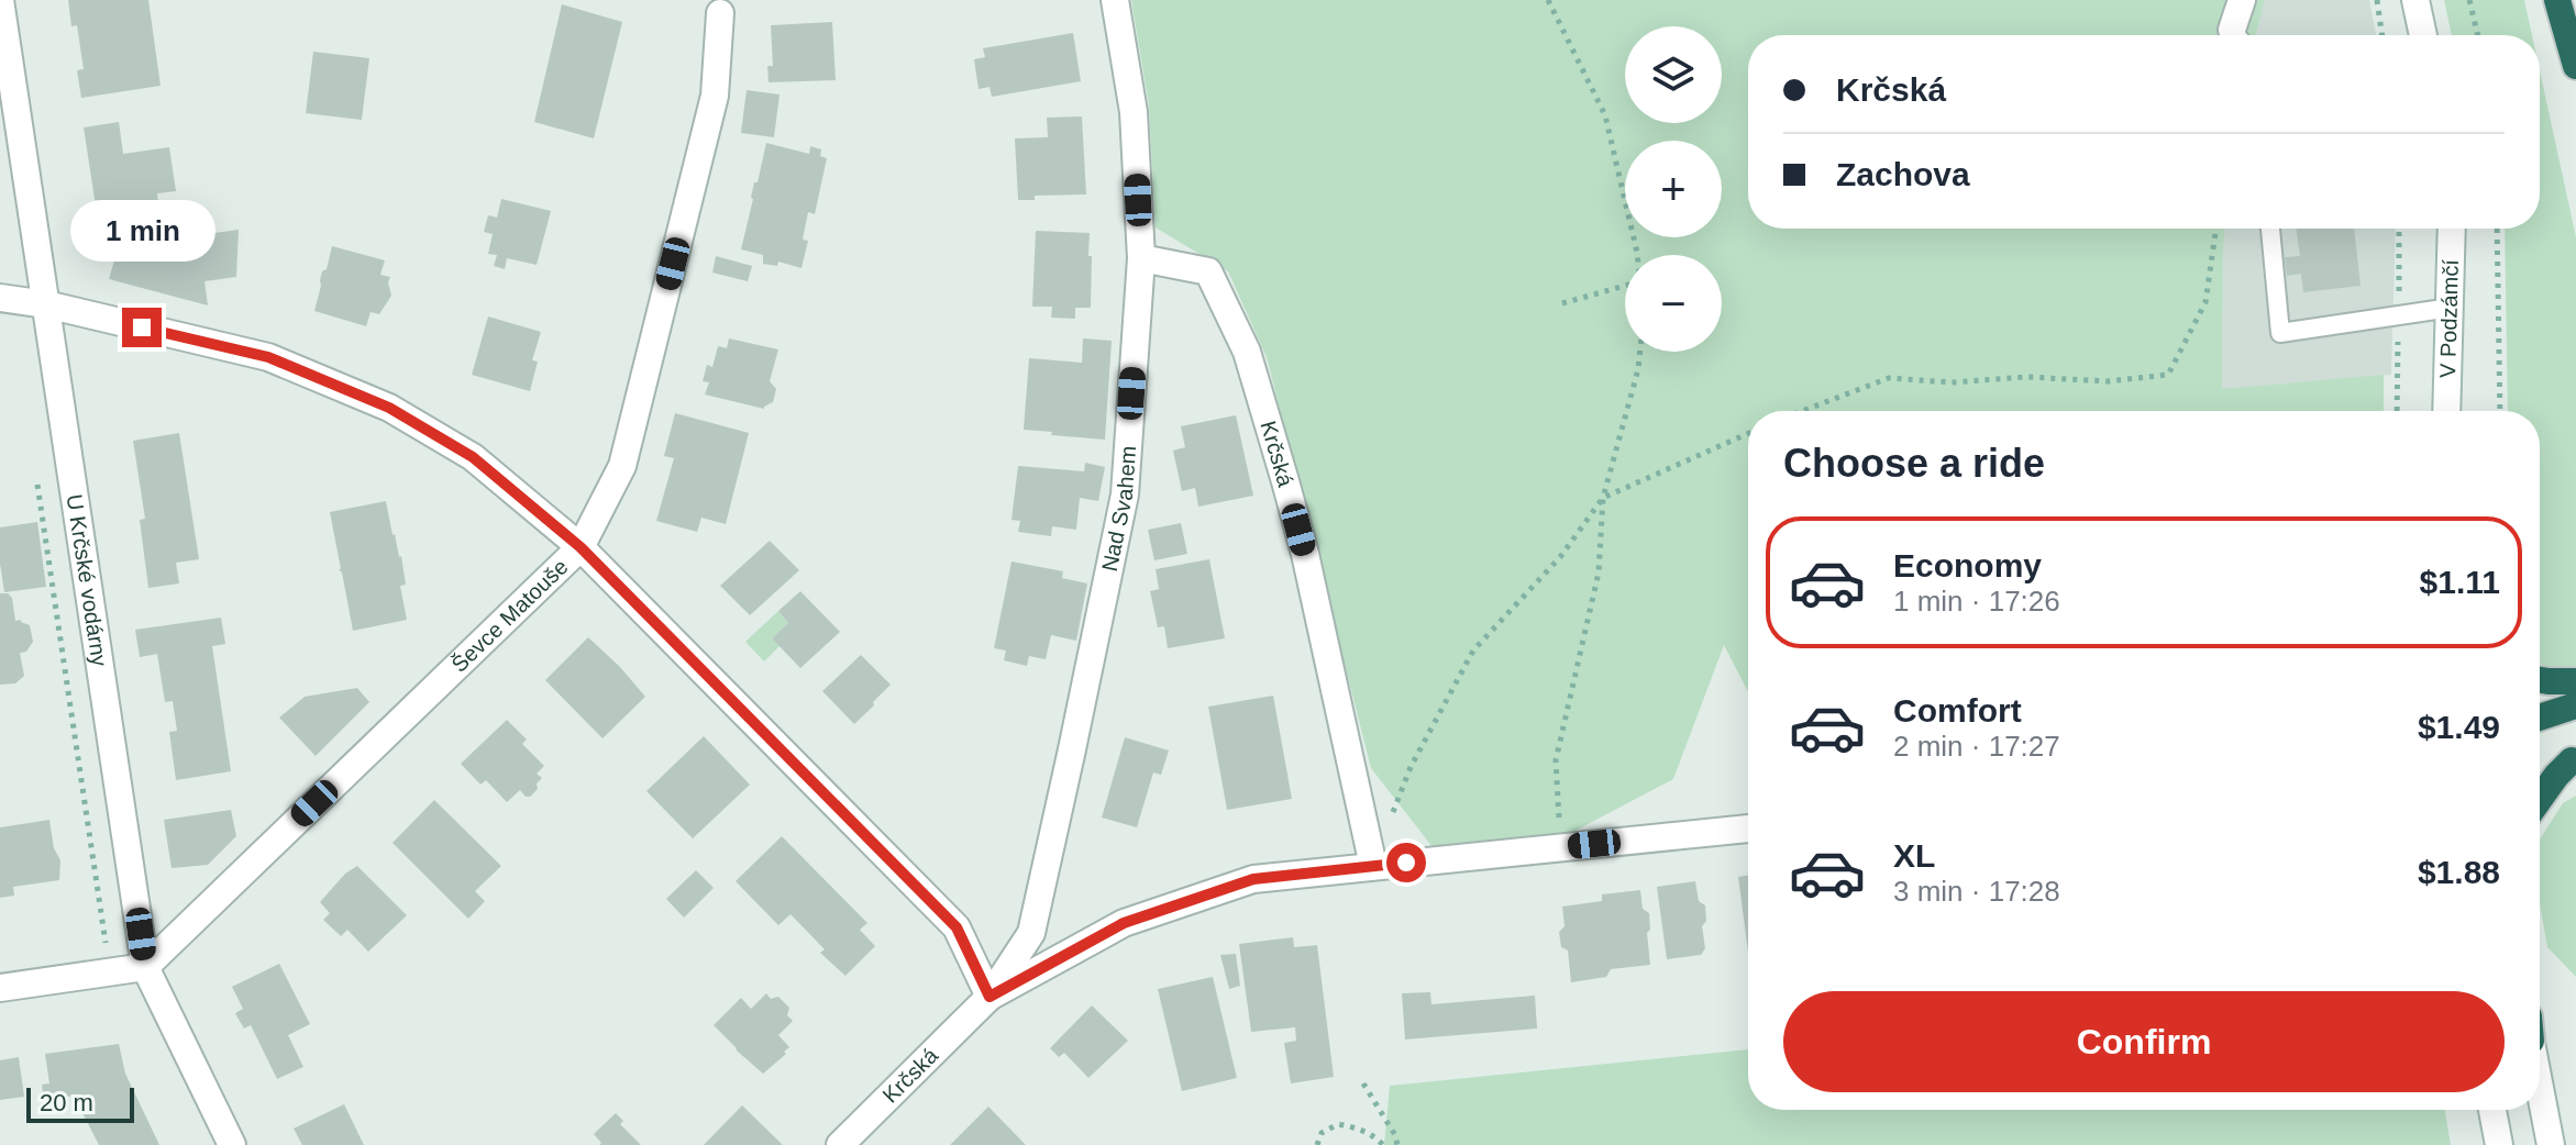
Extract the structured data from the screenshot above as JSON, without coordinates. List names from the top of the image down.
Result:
{
  "streets": {
    "street": [
      "V Podzámčí",
      "Krčská",
      "Nad Svahem",
      "U Krčské vodárny",
      "Ševce Matouše"
    ]
  },
  "crossings": [
    ["Krčská", "Nad Svahem"],
    ["U Krčské vodárny", "Ševce Matouše"]
  ],
  "scale_bar": "20 m",
  "page": {
    "map_buttons": ["+", "−"],
    "banner": ["Krčská", "Zachova"],
    "bubble": "1 min",
    "heading": "Choose a ride",
    "list": [
      {
        "name": "Economy",
        "note": "1 min · 17:26",
        "value": "$1.11"
      },
      {
        "name": "Comfort",
        "note": "2 min · 17:27",
        "value": "$1.49"
      },
      {
        "name": "XL",
        "note": "3 min · 17:28",
        "value": "$1.88"
      }
    ],
    "buttons": "Confirm",
    "scale": "20 m"
  }
}
